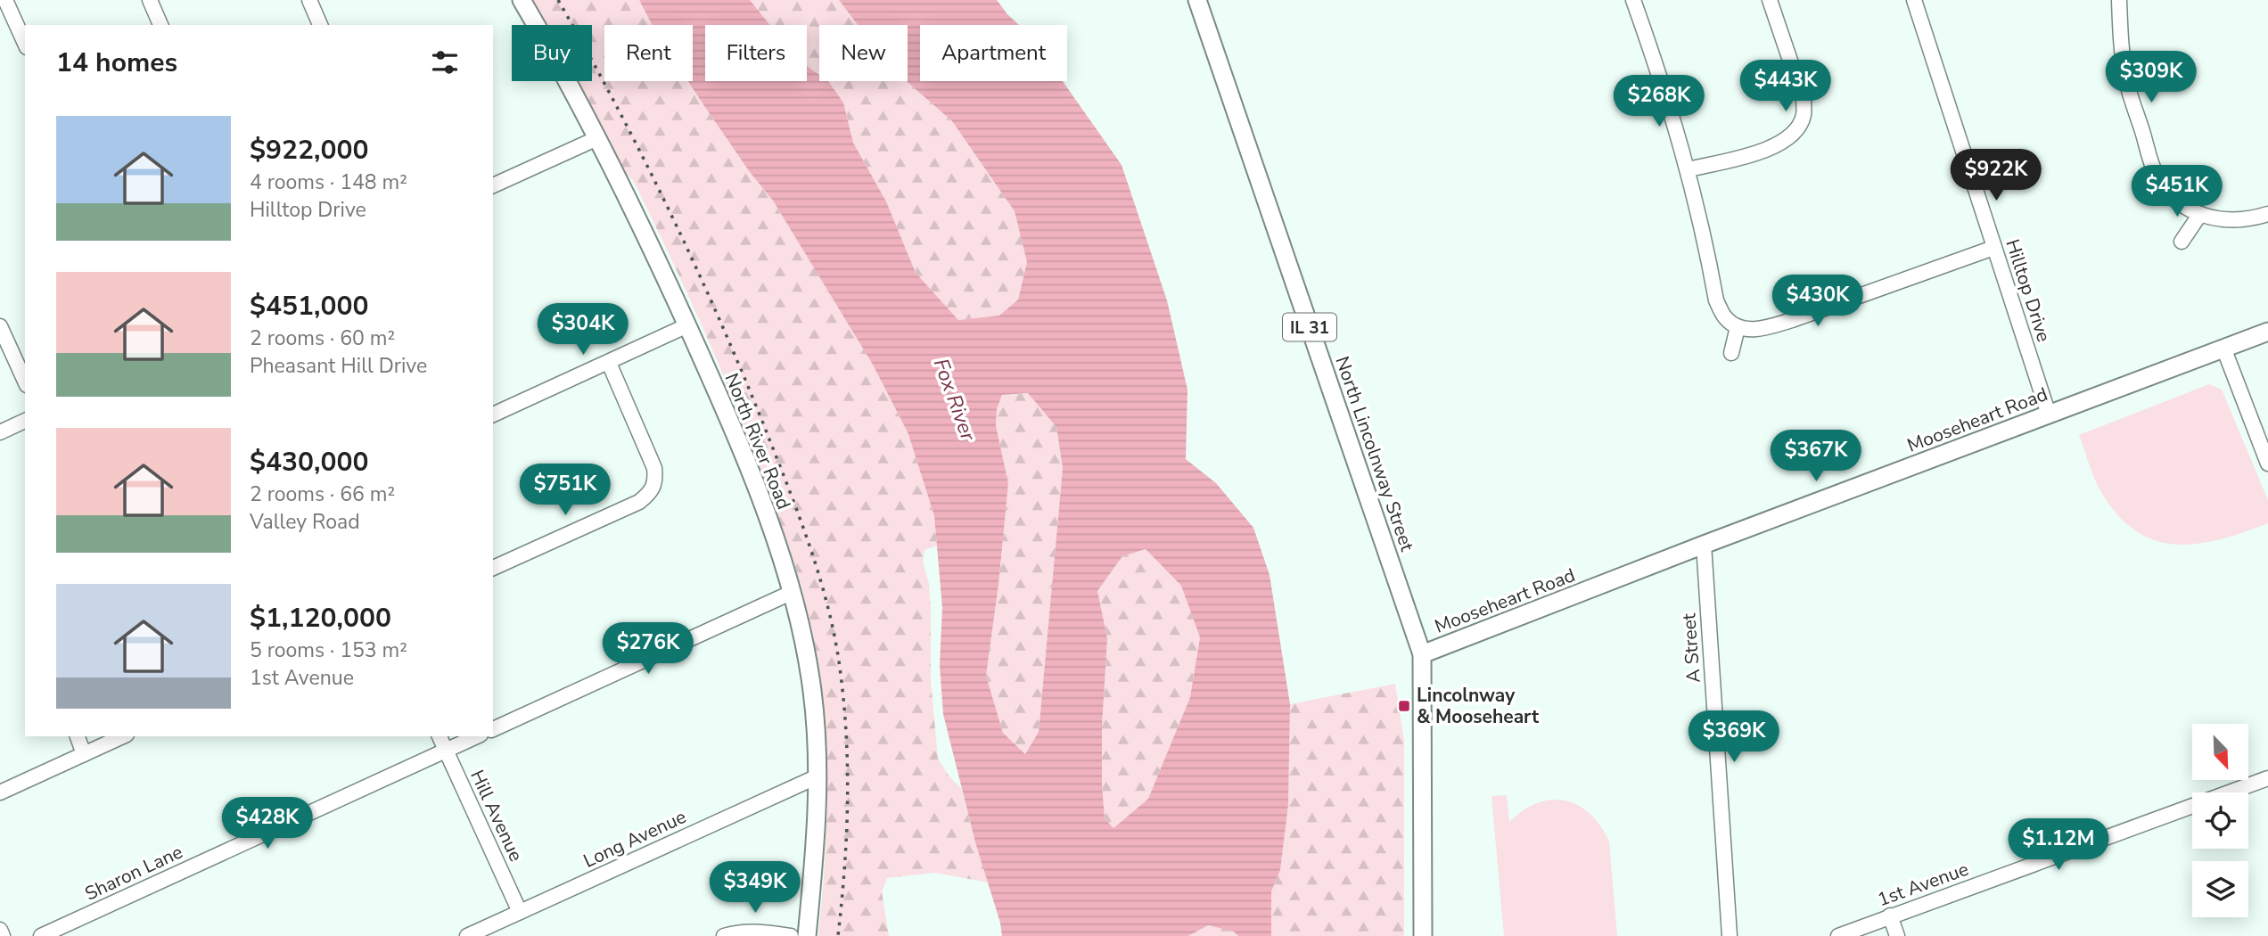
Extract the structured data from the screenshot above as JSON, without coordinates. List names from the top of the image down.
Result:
{
  "streets": {
    "main road": [
      "IL 31",
      "Mooseheart Road",
      "North River Road",
      "North Lincolnway Street"
    ],
    "street": [
      "Hilltop Drive",
      "A Street",
      "Hill Avenue",
      "Long Avenue",
      "Sharon Lane",
      "1st Avenue"
    ]
  },
  "crossings": [
    ["Hilltop Drive", "Mooseheart Road"],
    ["Mooseheart Road", "North Lincolnway Street"],
    ["Mooseheart Road", "A Street"],
    ["North River Road", "Long Avenue"],
    ["Hill Avenue", "Long Avenue"],
    ["Hill Avenue", "Sharon Lane"]
  ],
  "water": ["Fox River"],
  "places": {
    "transit": ["Lincolnway & Mooseheart"]
  },
  "north": "bottom right",
  "page": {
    "chip": [
      "Buy",
      "Rent",
      "Filters",
      "New",
      "Apartment"
    ],
    "heading": "14 homes",
    "price": [
      "$309K",
      "$443K",
      "$268K",
      "$922K",
      "$451K",
      "$430K",
      "$304K",
      "$367K",
      "$751K",
      "$276K",
      "$369K",
      "$428K",
      "$1.12M",
      "$349K"
    ],
    "list": [
      {
        "name": "$922,000",
        "note": "4 rooms · 148 m² · Hilltop Drive"
      },
      {
        "name": "$451,000",
        "note": "2 rooms · 60 m² · Pheasant Hill Drive"
      },
      {
        "name": "$430,000",
        "note": "2 rooms · 66 m² · Valley Road"
      },
      {
        "name": "$1,120,000",
        "note": "5 rooms · 153 m² · 1st Avenue"
      }
    ]
  }
}
